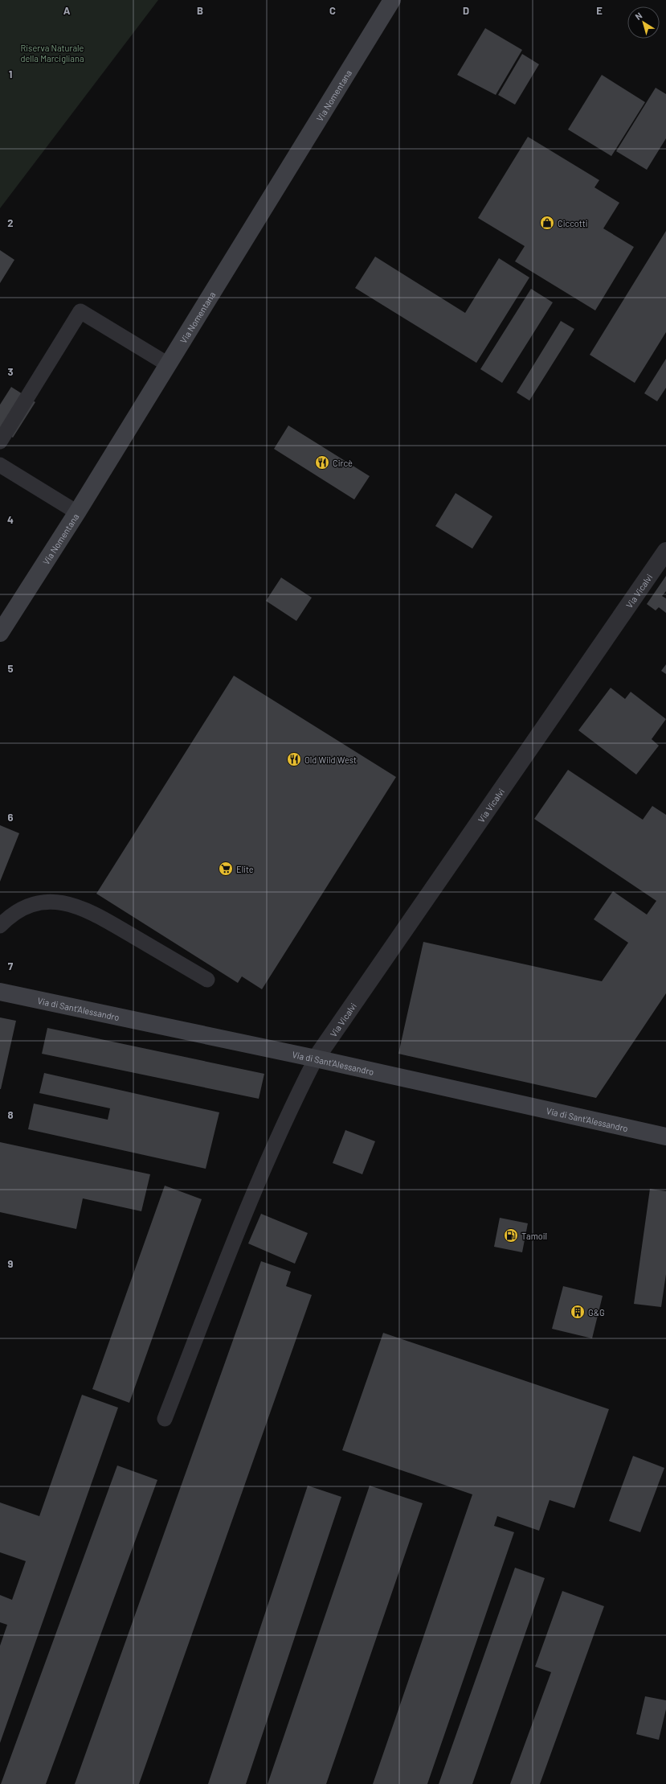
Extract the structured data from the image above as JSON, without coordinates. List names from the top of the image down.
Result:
{
  "streets": {
    "main road": ["Via Nomentana", "Via di Sant'Alessandro"],
    "street": ["Via Vicalvi"]
  },
  "crossings": [
    ["Via Vicalvi", "Via di Sant'Alessandro"]
  ],
  "parks": ["Riserva Naturale della Marcigliana"],
  "places": {
    "shop": ["Ciccotti"],
    "restaurant": ["Circè", "Old Wild West"],
    "supermarket": ["Elite"],
    "fuel station": ["Tamoil"],
    "building": ["G&G"]
  },
  "north": "top left",
  "grid": {
    "columns": [
      "A",
      "B",
      "C",
      "D",
      "E"
    ],
    "rows": [
      "1",
      "2",
      "3",
      "4",
      "5",
      "6",
      "7",
      "8",
      "9"
    ]
  }
}
